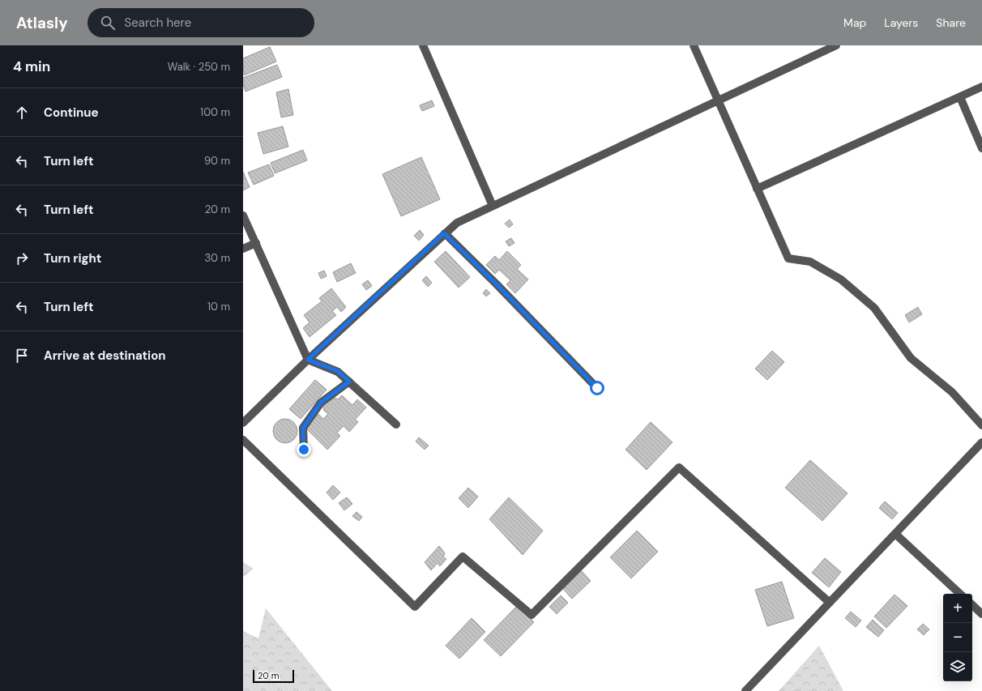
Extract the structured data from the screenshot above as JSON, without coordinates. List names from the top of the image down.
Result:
{
  "scale_bar": "20 m",
  "page": {
    "header": "Atlasly",
    "search": "Search here",
    "nav": ["Map", "Layers", "Share"],
    "heading": ["4 min", "Walk · 250 m"],
    "list": [
      ["Continue", "100 m"],
      ["Turn left", "90 m"],
      ["Turn left", "20 m"],
      ["Turn right", "30 m"],
      ["Turn left", "10 m"],
      "Arrive at destination"
    ],
    "map_buttons": ["+", "−"],
    "scale": "20 m"
  }
}
